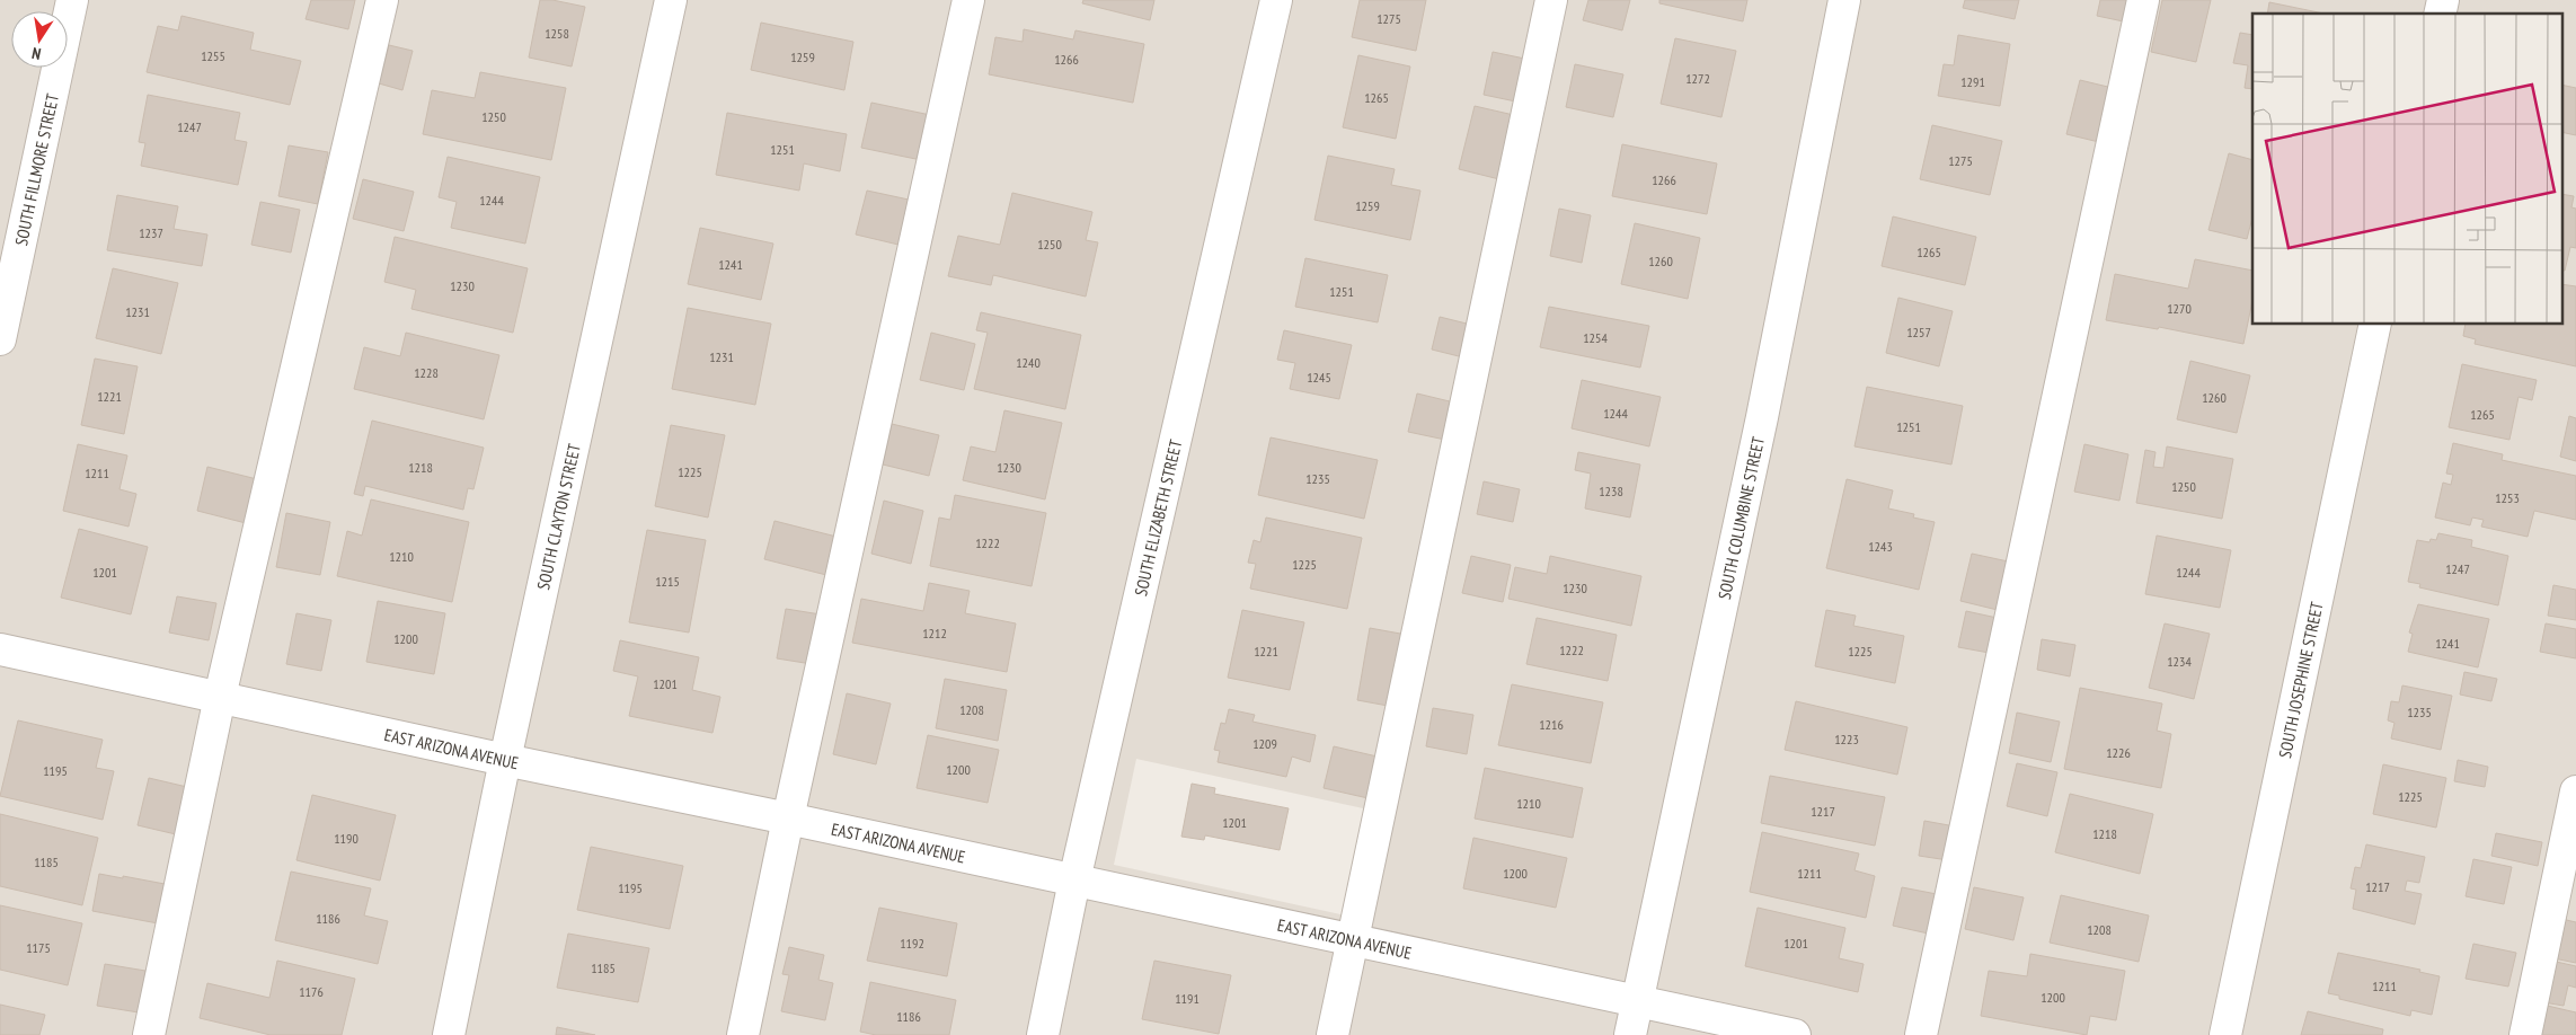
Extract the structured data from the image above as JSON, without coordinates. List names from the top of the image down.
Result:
{
  "streets": {
    "street": [
      "SOUTH FILLMORE STREET",
      "SOUTH CLAYTON STREET",
      "SOUTH ELIZABETH STREET",
      "SOUTH COLUMBINE STREET",
      "SOUTH JOSEPHINE STREET",
      "EAST ARIZONA AVENUE"
    ]
  },
  "crossings": [
    ["SOUTH CLAYTON STREET", "EAST ARIZONA AVENUE"],
    ["SOUTH ELIZABETH STREET", "EAST ARIZONA AVENUE"],
    ["SOUTH COLUMBINE STREET", "EAST ARIZONA AVENUE"]
  ],
  "house_numbers": [
    "1275",
    "1258",
    "1255",
    "1259",
    "1266",
    "1272",
    "1291",
    "1265",
    "1250",
    "1247",
    "1251",
    "1275",
    "1266",
    "1244",
    "1259",
    "1237",
    "1250",
    "1265",
    "1260",
    "1241",
    "1230",
    "1251",
    "1270",
    "1231",
    "1257",
    "1254",
    "1231",
    "1240",
    "1228",
    "1245",
    "1221",
    "1260",
    "1244",
    "1265",
    "1251",
    "1218",
    "1230",
    "1225",
    "1211",
    "1235",
    "1250",
    "1238",
    "1253",
    "1222",
    "1243",
    "1210",
    "1225",
    "1247",
    "1201",
    "1244",
    "1215",
    "1230",
    "1212",
    "1200",
    "1241",
    "1222",
    "1221",
    "1225",
    "1234",
    "1201",
    "1208",
    "1235",
    "1216",
    "1223",
    "1209",
    "1226",
    "1200",
    "1195",
    "1225",
    "1210",
    "1217",
    "1201",
    "1218",
    "1190",
    "1185",
    "1200",
    "1211",
    "1217",
    "1195",
    "1186",
    "1208",
    "1192",
    "1201",
    "1175",
    "1185",
    "1211",
    "1176",
    "1200",
    "1191",
    "1186"
  ],
  "north": "bottom"
}
